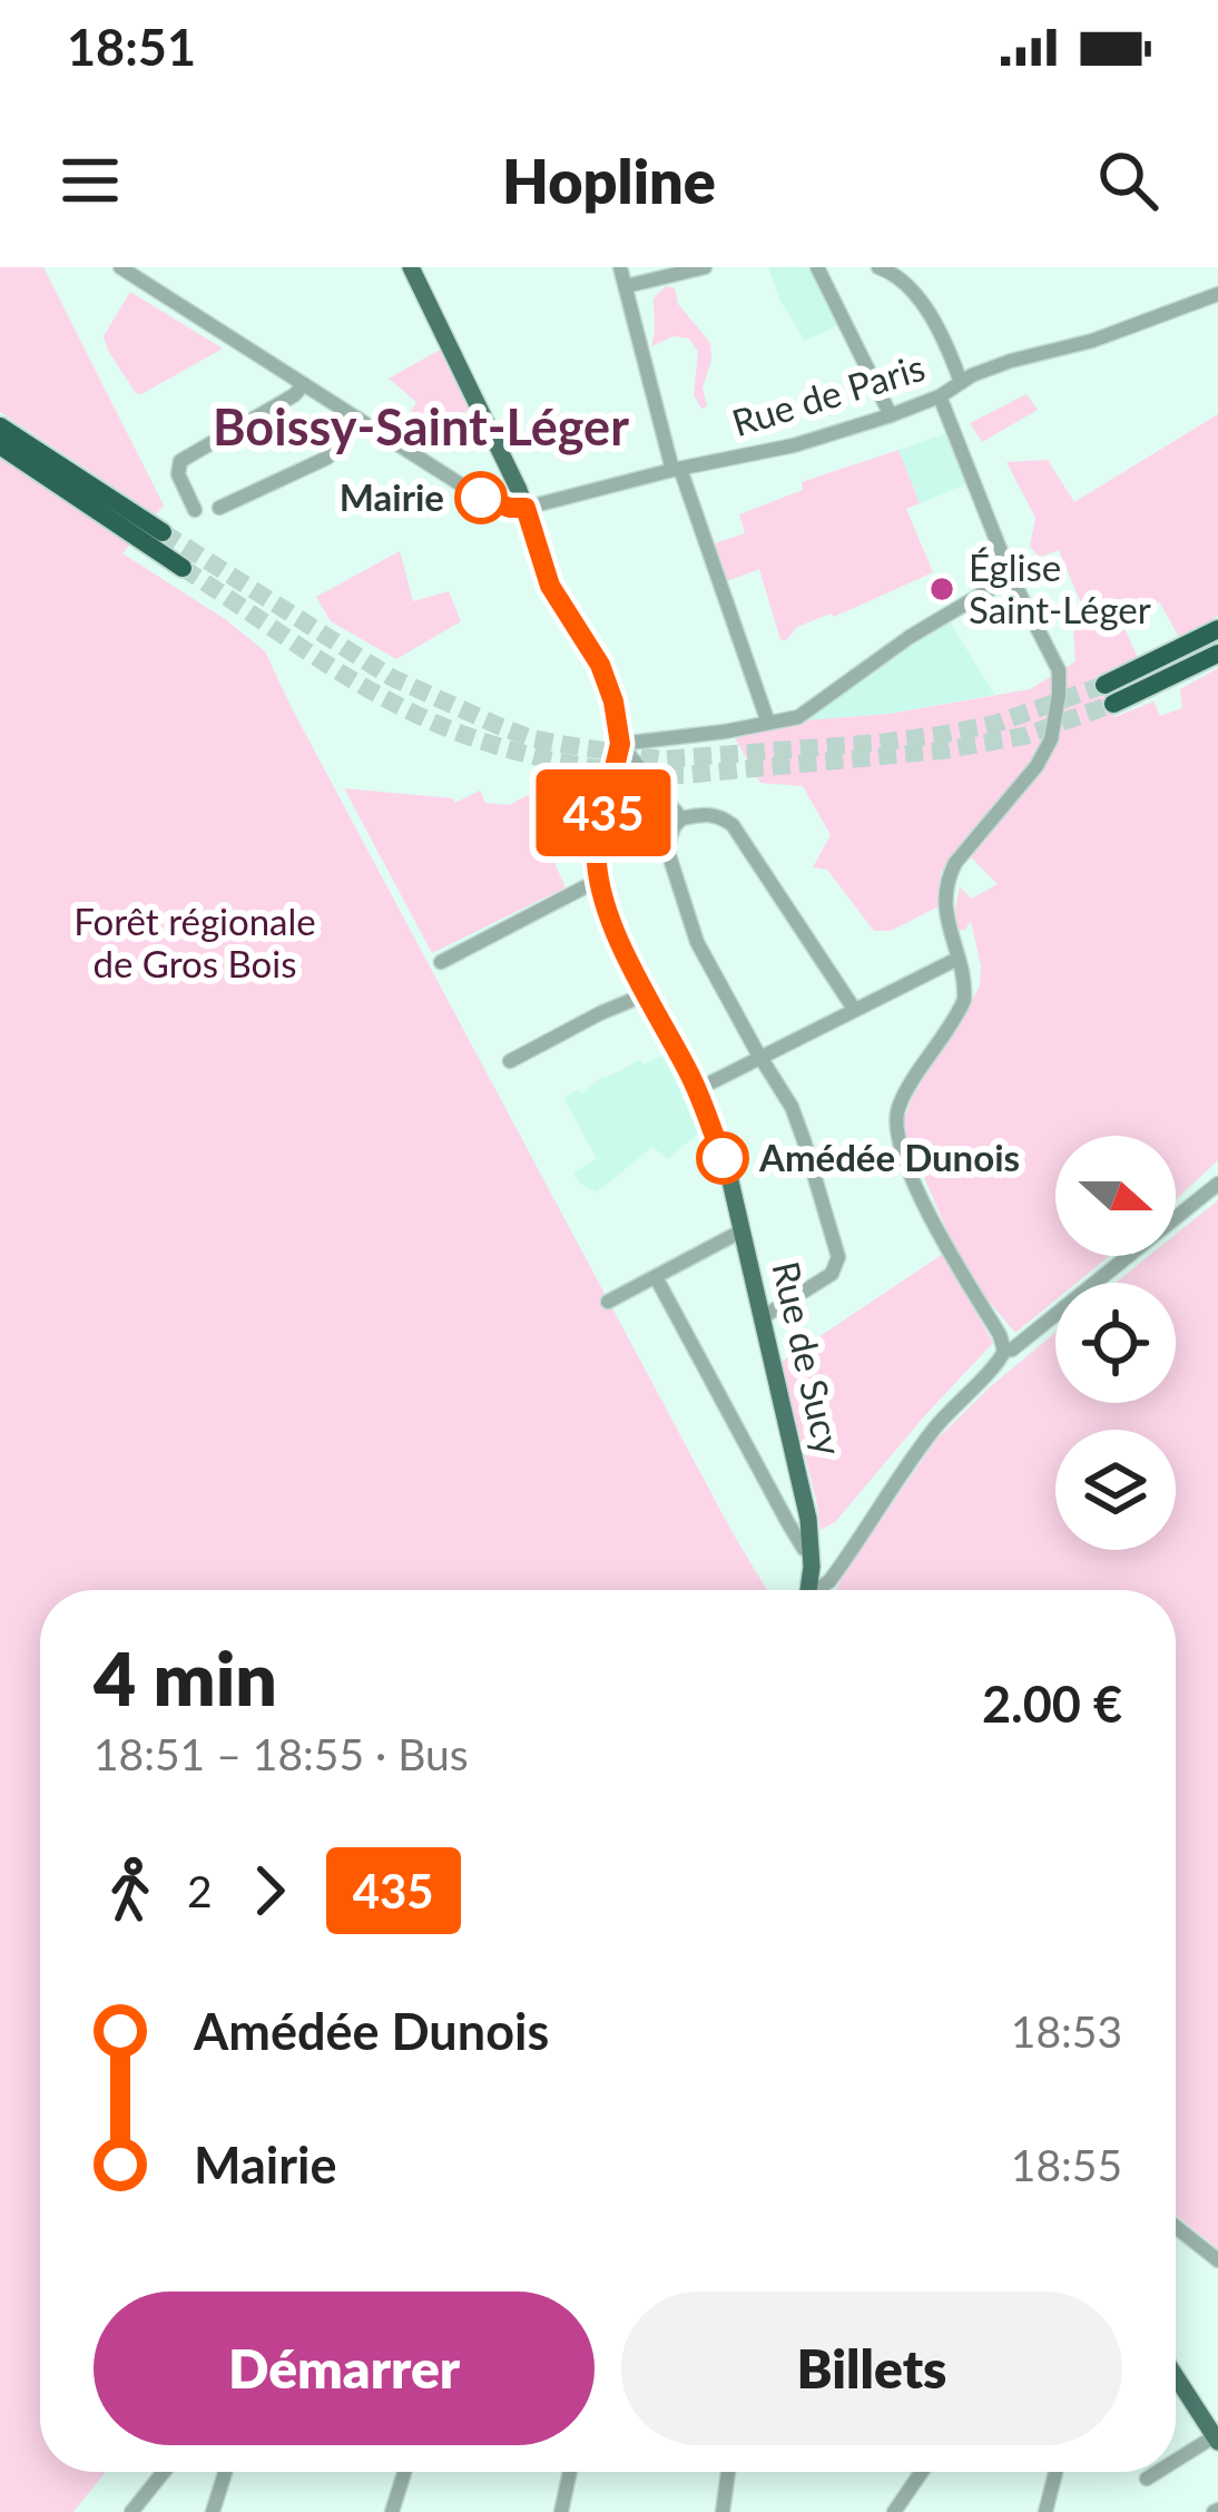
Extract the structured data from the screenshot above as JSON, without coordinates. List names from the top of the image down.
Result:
{
  "streets": {
    "main road": ["Rue de Sucy"],
    "street": ["Rue de Paris"]
  },
  "crossings": [
    ["Rue de Paris", "Rue de Sucy"]
  ],
  "districts": ["Boissy-Saint-Léger"],
  "parks": ["Forêt régionale de Gros Bois"],
  "places": ["Mairie", "Église Saint-Léger", "Amédée Dunois"],
  "lines": ["bus line 435"],
  "north": "right",
  "page": {
    "status": "18:51",
    "header": "Hopline",
    "on_map": "435",
    "heading": ["4 min", "18:51 – 18:55 · Bus", "2.00 €"],
    "legs": ["2", "435"],
    "list": [
      {
        "name": "Amédée Dunois",
        "value": "18:53"
      },
      {
        "name": "Mairie",
        "value": "18:55"
      }
    ],
    "buttons": ["Démarrer", "Billets"]
  }
}
